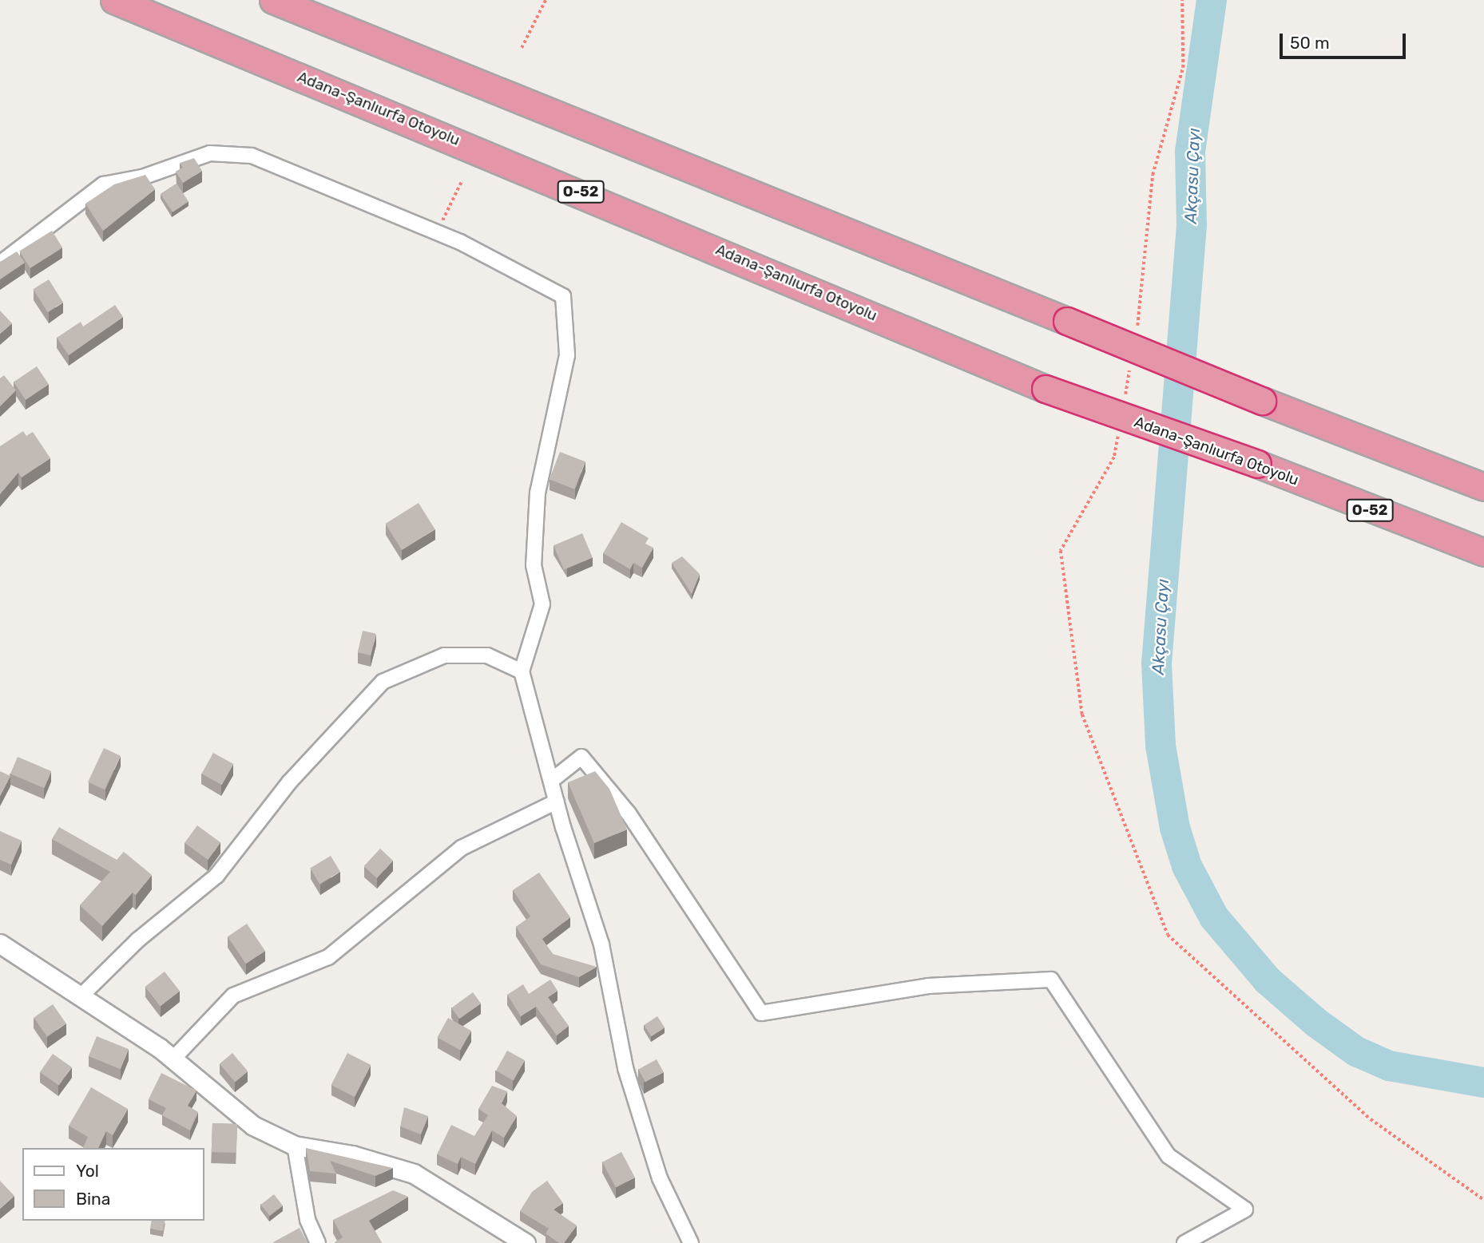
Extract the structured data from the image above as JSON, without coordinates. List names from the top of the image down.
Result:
{
  "streets": {
    "highway": ["Adana-Şanlıurfa Otoyolu", "O-52"]
  },
  "water": ["Akçasu Çayı"],
  "legend": ["Yol", "Bina"],
  "scale_bar": "50 m"
}
